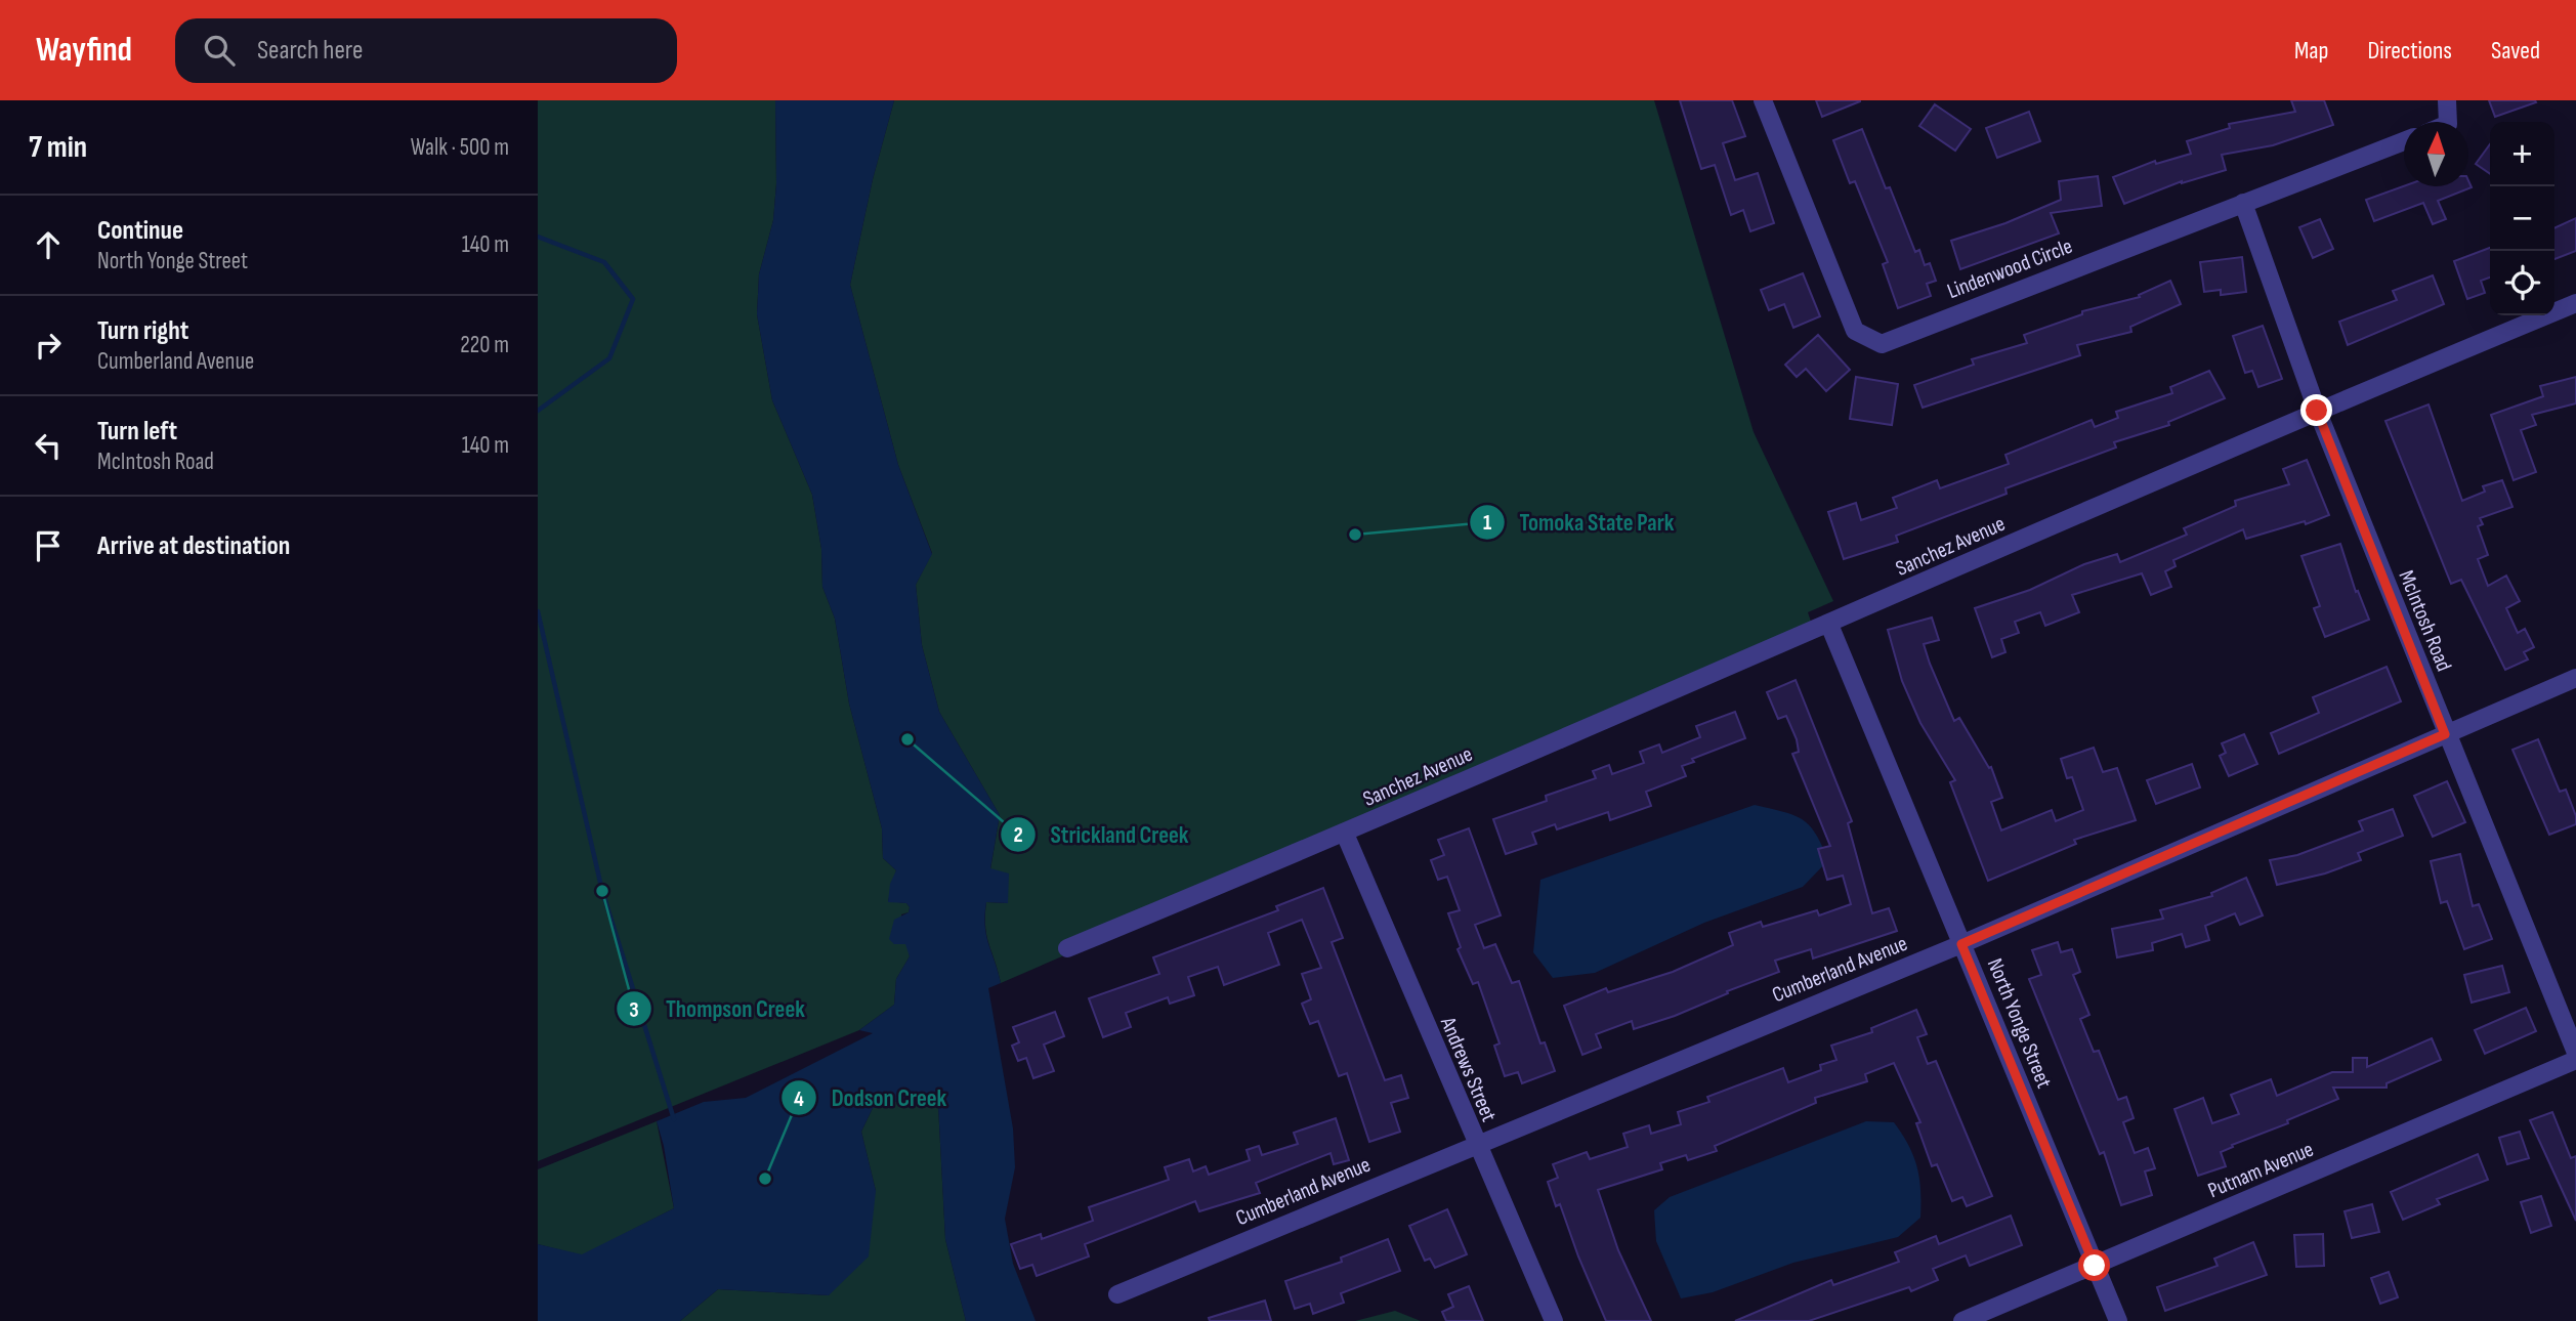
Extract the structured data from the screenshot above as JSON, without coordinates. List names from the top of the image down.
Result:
{
  "streets": {
    "street": [
      "Lindenwood Circle",
      "Sanchez Avenue",
      "McIntosh Road",
      "Cumberland Avenue",
      "North Yonge Street",
      "Andrews Street",
      "Putnam Avenue"
    ]
  },
  "crossings": [
    ["Lindenwood Circle", "McIntosh Road"],
    ["Sanchez Avenue", "McIntosh Road"],
    ["Sanchez Avenue", "North Yonge Street"],
    ["Sanchez Avenue", "Andrews Street"],
    ["McIntosh Road", "Cumberland Avenue"],
    ["Cumberland Avenue", "North Yonge Street"],
    ["Cumberland Avenue", "Andrews Street"],
    ["North Yonge Street", "Putnam Avenue"]
  ],
  "places": [
    "Tomoka State Park",
    "Strickland Creek",
    "Thompson Creek",
    "Dodson Creek"
  ],
  "north": "top",
  "page": {
    "header": "Wayfind",
    "search": "Search here",
    "nav": ["Map", "Directions", "Saved"],
    "heading": ["7 min", "Walk · 500 m"],
    "map_buttons": ["+", "−"],
    "list": [
      ["Continue", "North Yonge Street", "140 m"],
      ["Turn right", "Cumberland Avenue", "220 m"],
      ["Turn left", "McIntosh Road", "140 m"],
      "Arrive at destination"
    ]
  }
}
